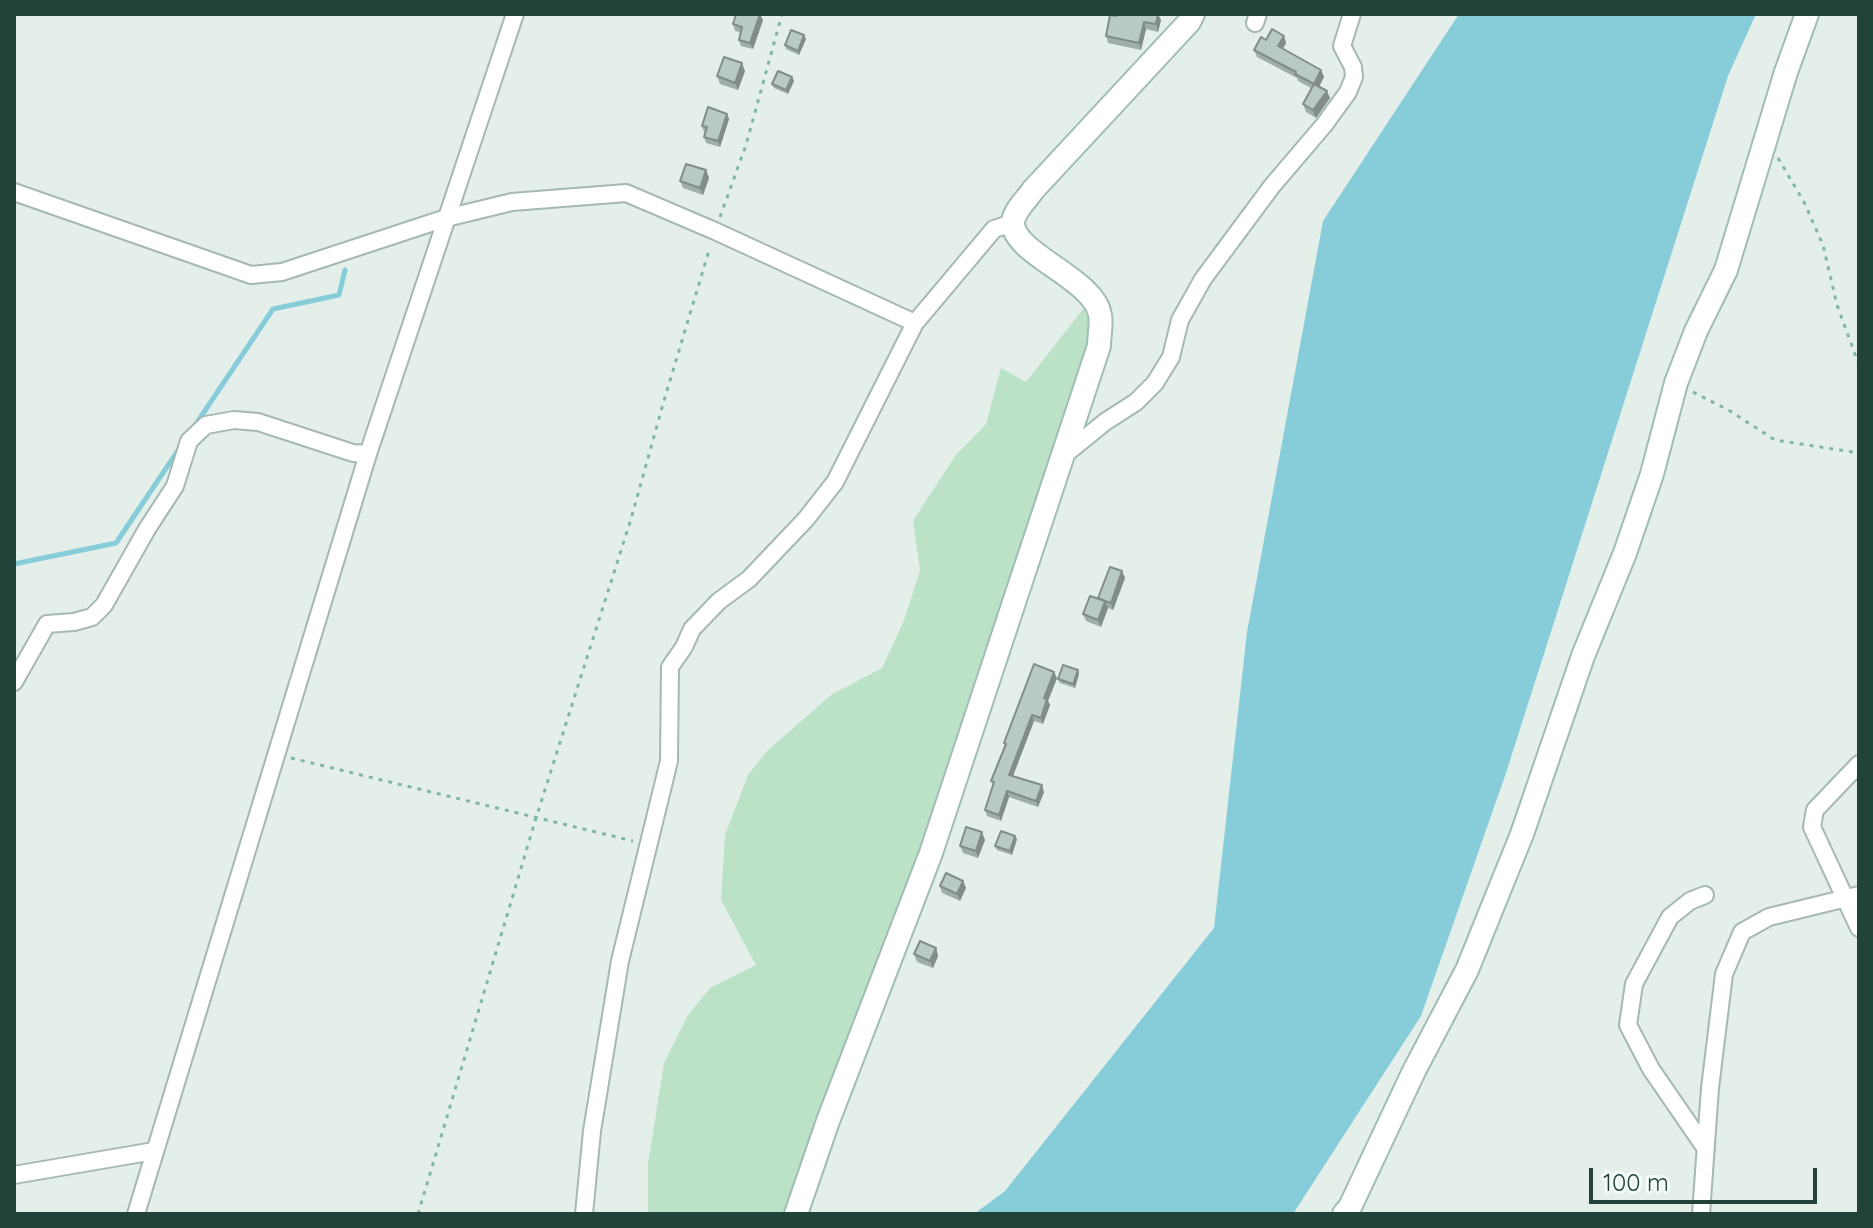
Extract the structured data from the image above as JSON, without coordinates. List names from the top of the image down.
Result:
{
  "scale_bar": "100 m"
}
